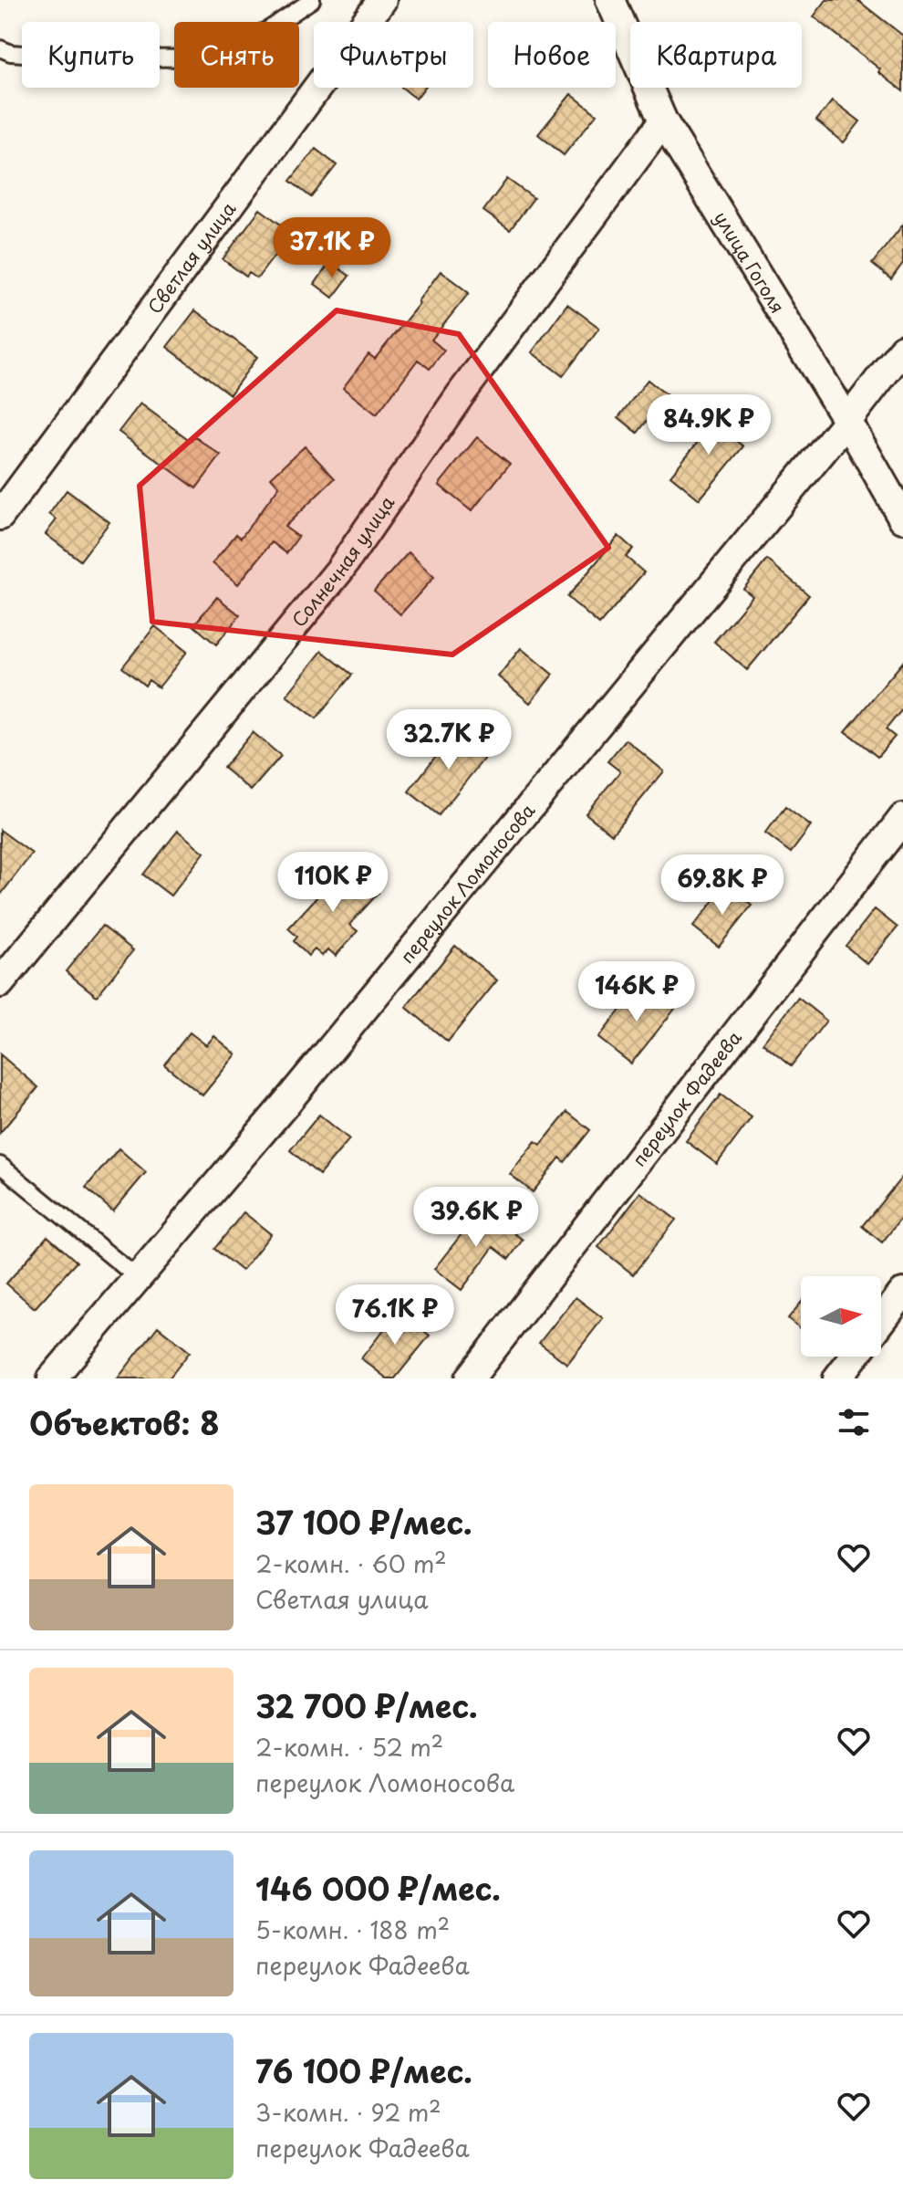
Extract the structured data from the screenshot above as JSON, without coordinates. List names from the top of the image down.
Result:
{
  "streets": {
    "street": [
      "Светлая улица",
      "улица Гоголя",
      "Солнечная улица",
      "переулок Ломоносова",
      "переулок Фадеева"
    ]
  },
  "crossings": [
    ["улица Гоголя", "Солнечная улица"],
    ["улица Гоголя", "переулок Ломоносова"]
  ],
  "north": "right",
  "page": {
    "chip": [
      "Купить",
      "Снять",
      "Фильтры",
      "Новое",
      "Квартира"
    ],
    "price": [
      "37.1K ₽",
      "84.9K ₽",
      "32.7K ₽",
      "110K ₽",
      "69.8K ₽",
      "146K ₽",
      "39.6K ₽",
      "76.1K ₽"
    ],
    "heading": "Объектов: 8",
    "list": [
      {
        "name": "37 100 ₽/мес.",
        "note": "2-комн. · 60 m² · Светлая улица"
      },
      {
        "name": "32 700 ₽/мес.",
        "note": "2-комн. · 52 m² · переулок Ломоносова"
      },
      {
        "name": "146 000 ₽/мес.",
        "note": "5-комн. · 188 m² · переулок Фадеева"
      },
      {
        "name": "76 100 ₽/мес.",
        "note": "3-комн. · 92 m² · переулок Фадеева"
      }
    ]
  }
}
